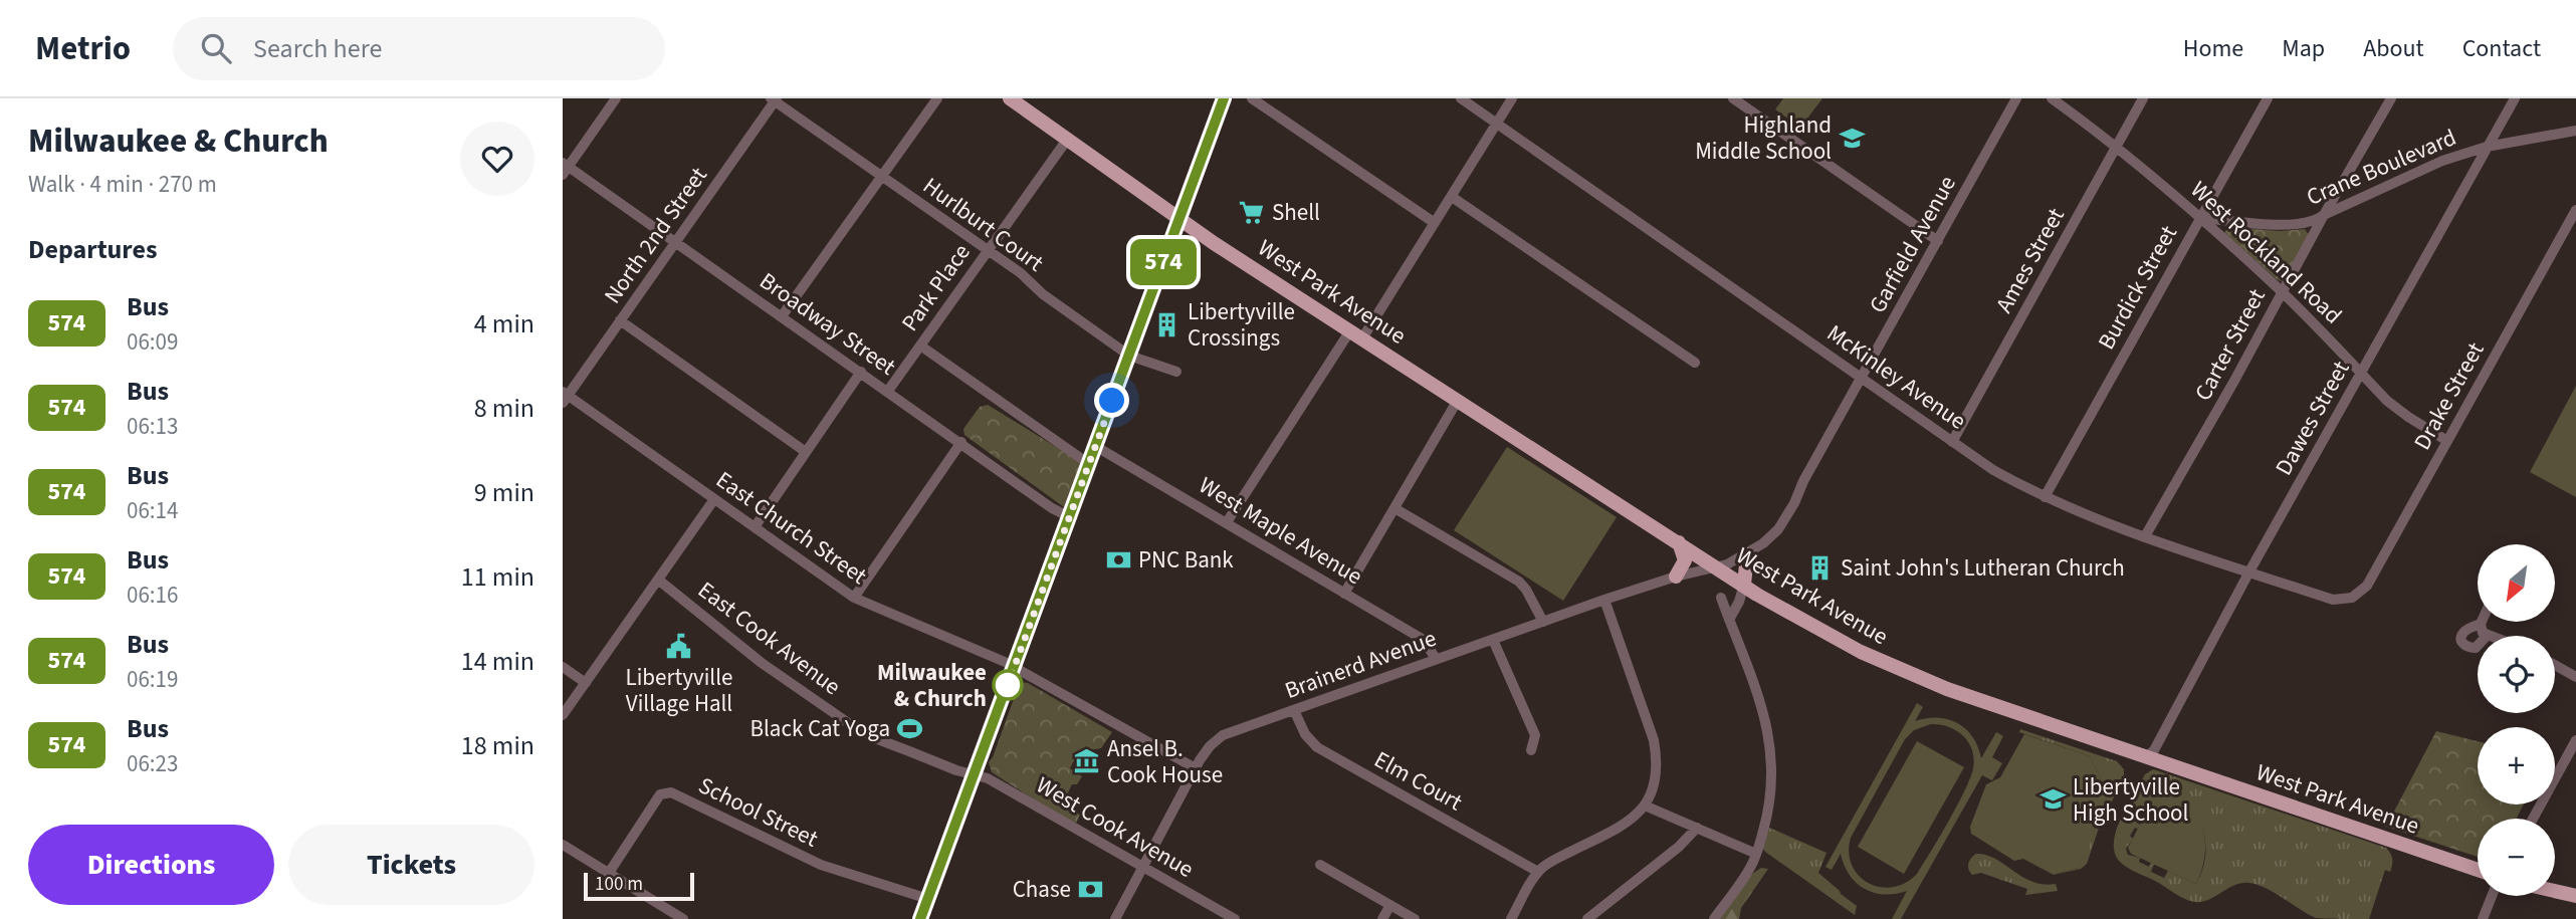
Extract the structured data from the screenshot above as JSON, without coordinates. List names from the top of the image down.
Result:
{
  "streets": {
    "main road": ["West Park Avenue"],
    "street": [
      "Crane Boulevard",
      "Hurlburt Court",
      "North 2nd Street",
      "Garfield Avenue",
      "West Rockland Road",
      "Ames Street",
      "Park Place",
      "Burdick Street",
      "Broadway Street",
      "Carter Street",
      "McKinley Avenue",
      "Drake Street",
      "Dawes Street",
      "East Church Street",
      "West Maple Avenue",
      "East Cook Avenue",
      "Brainerd Avenue",
      "Elm Court",
      "School Street",
      "West Cook Avenue"
    ]
  },
  "crossings": [
    ["Crane Boulevard", "West Rockland Road"],
    ["Crane Boulevard", "Burdick Street"],
    ["Crane Boulevard", "Carter Street"],
    ["Crane Boulevard", "Dawes Street"],
    ["Hurlburt Court", "North 2nd Street"],
    ["Hurlburt Court", "Park Place"],
    ["North 2nd Street", "Broadway Street"],
    ["North 2nd Street", "East Church Street"],
    ["Garfield Avenue", "West Park Avenue"],
    ["Garfield Avenue", "McKinley Avenue"],
    ["Garfield Avenue", "Brainerd Avenue"],
    ["West Rockland Road", "Ames Street"],
    ["West Rockland Road", "Burdick Street"],
    ["West Rockland Road", "Carter Street"],
    ["West Rockland Road", "Drake Street"],
    ["West Rockland Road", "Dawes Street"],
    ["Ames Street", "McKinley Avenue"],
    ["Park Place", "West Park Avenue"],
    ["Park Place", "Broadway Street"],
    ["Burdick Street", "McKinley Avenue"],
    ["West Park Avenue", "Dawes Street"],
    ["West Park Avenue", "Brainerd Avenue"],
    ["Carter Street", "McKinley Avenue"],
    ["McKinley Avenue", "Drake Street"],
    ["McKinley Avenue", "Dawes Street"],
    ["East Church Street", "Brainerd Avenue"],
    ["West Maple Avenue", "Brainerd Avenue"],
    ["East Cook Avenue", "West Cook Avenue"],
    ["Brainerd Avenue", "Elm Court"],
    ["Brainerd Avenue", "West Cook Avenue"]
  ],
  "places": {
    "school or university": ["Highland Middle School", "Libertyville High School"],
    "supermarket": ["Shell"],
    "building": ["Libertyville Crossings", "Saint John's Lutheran Church"],
    "bank": ["PNC Bank", "Chase"],
    "public building": ["Libertyville Village Hall"],
    "other": ["Milwaukee & Church"],
    "sports": ["Black Cat Yoga"],
    "museum": ["Ansel B. Cook House"]
  },
  "lines": ["bus line 574"],
  "scale_bar": "100 m",
  "north": "bottom left",
  "page": {
    "header": "Metrio",
    "search": "Search here",
    "nav": [
      "Home",
      "Map",
      "About",
      "Contact"
    ],
    "heading": [
      ["Milwaukee & Church", "Walk · 4 min · 270 m"],
      "Departures"
    ],
    "on_map": "574",
    "list": [
      {
        "mark": "574",
        "name": "Bus",
        "note": "06:09",
        "value": "4 min"
      },
      {
        "mark": "574",
        "name": "Bus",
        "note": "06:13",
        "value": "8 min"
      },
      {
        "mark": "574",
        "name": "Bus",
        "note": "06:14",
        "value": "9 min"
      },
      {
        "mark": "574",
        "name": "Bus",
        "note": "06:16",
        "value": "11 min"
      },
      {
        "mark": "574",
        "name": "Bus",
        "note": "06:19",
        "value": "14 min"
      },
      {
        "mark": "574",
        "name": "Bus",
        "note": "06:23",
        "value": "18 min"
      }
    ],
    "map_buttons": ["+", "−"],
    "buttons": ["Directions", "Tickets"],
    "scale": "100 m"
  }
}
